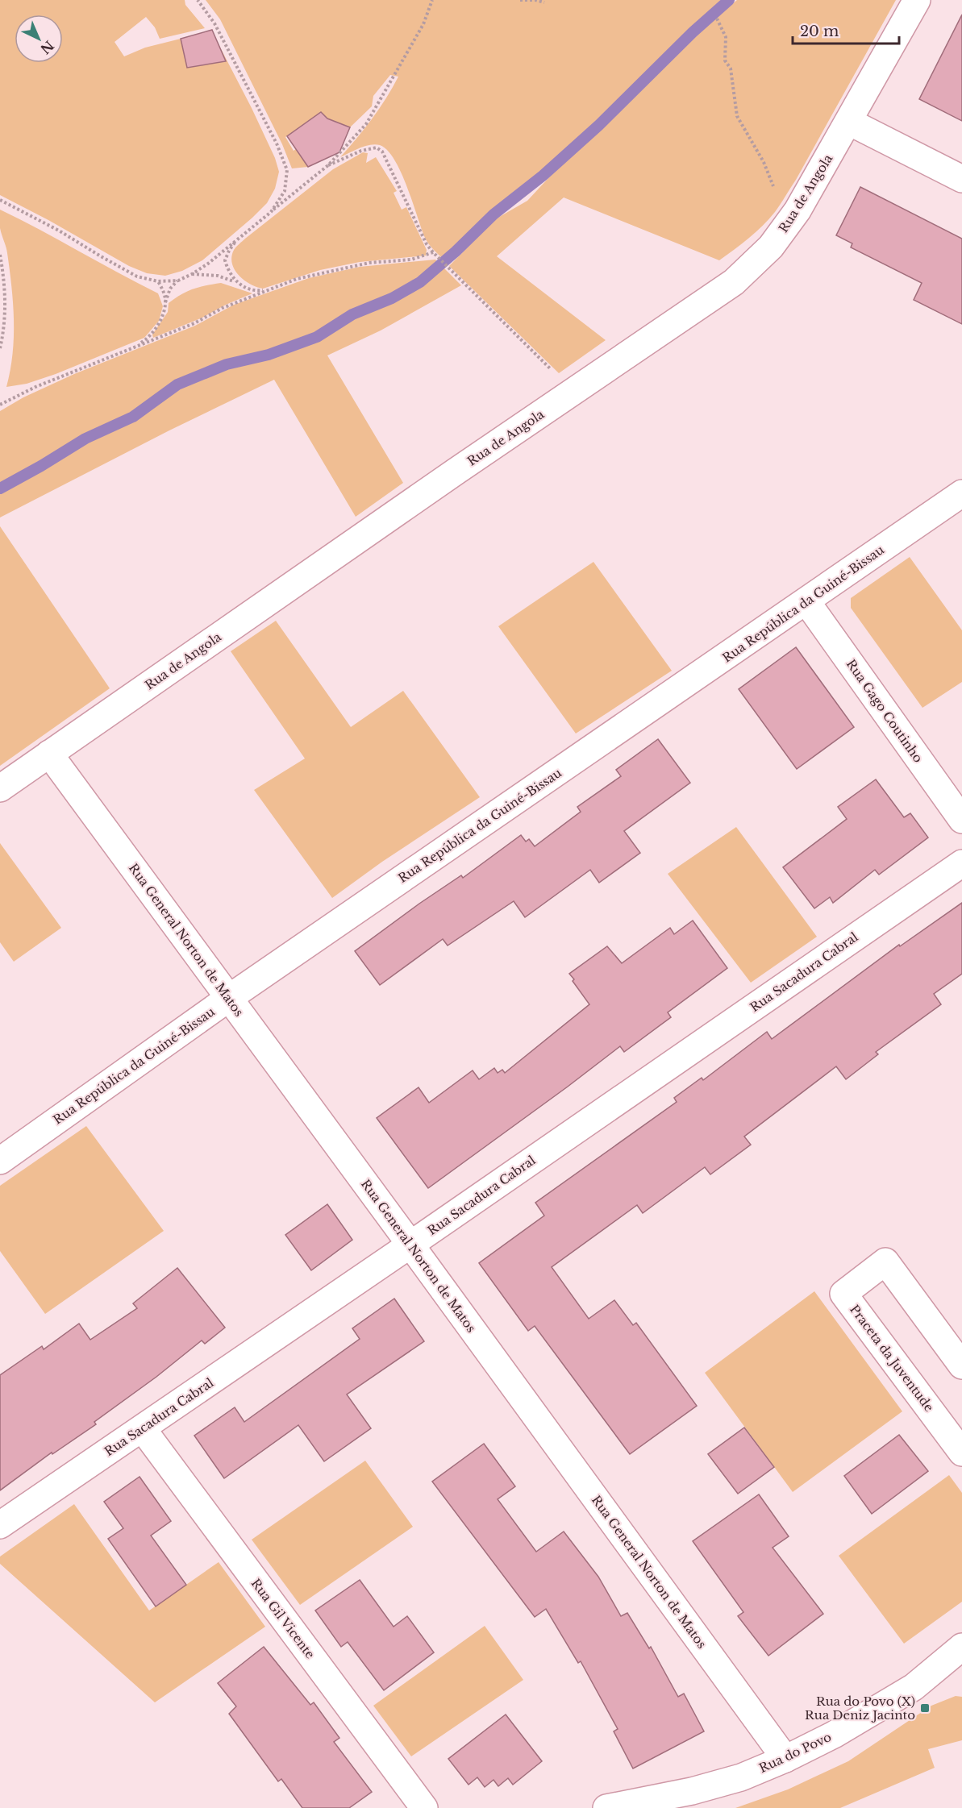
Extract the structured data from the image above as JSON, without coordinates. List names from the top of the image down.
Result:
{
  "streets": {
    "street": [
      "Rua de Angola",
      "Rua República da Guiné-Bissau",
      "Rua Gago Coutinho",
      "Rua General Norton de Matos",
      "Rua Sacadura Cabral",
      "Praceta da Juventude",
      "Rua Gil Vicente",
      "Rua do Povo"
    ]
  },
  "crossings": [
    ["Rua de Angola", "Rua General Norton de Matos"],
    ["Rua República da Guiné-Bissau", "Rua Gago Coutinho"],
    ["Rua República da Guiné-Bissau", "Rua General Norton de Matos"],
    ["Rua General Norton de Matos", "Rua Sacadura Cabral"],
    ["Rua General Norton de Matos", "Rua do Povo"],
    ["Rua Sacadura Cabral", "Rua Gil Vicente"]
  ],
  "places": {
    "transit": ["Rua do Povo (X) Rua Deniz Jacinto"]
  },
  "scale_bar": "20 m",
  "north": "bottom right"
}
